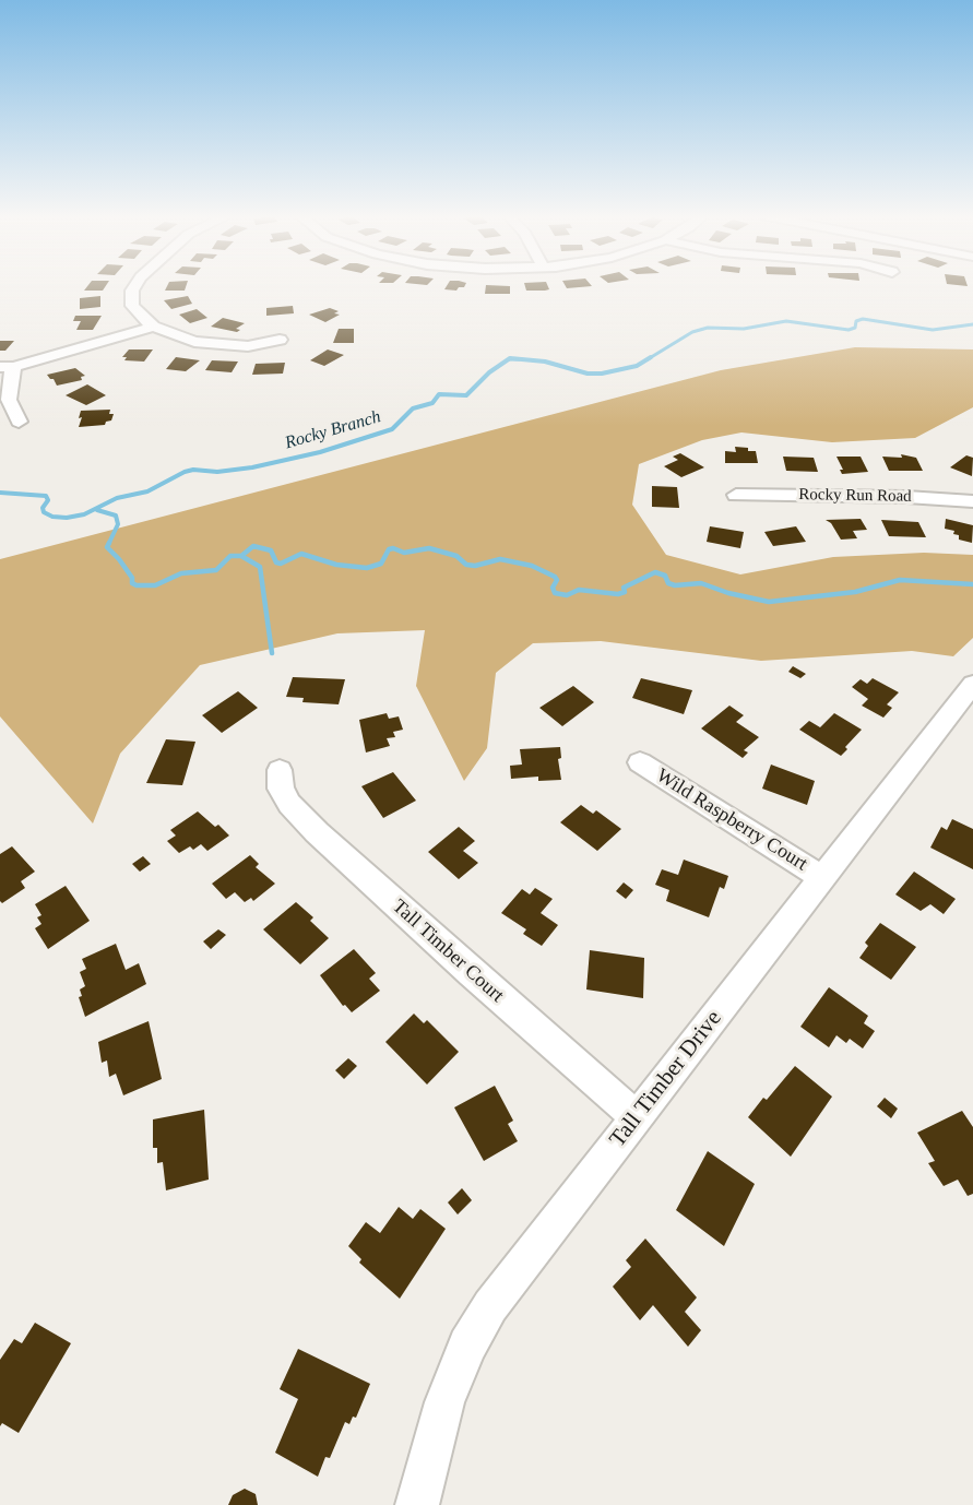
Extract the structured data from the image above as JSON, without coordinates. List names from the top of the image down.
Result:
{
  "streets": {
    "street": [
      "Rocky Run Road",
      "Wild Raspberry Court",
      "Tall Timber Court",
      "Tall Timber Drive"
    ]
  },
  "crossings": [
    ["Wild Raspberry Court", "Tall Timber Drive"],
    ["Tall Timber Court", "Tall Timber Drive"]
  ],
  "water": ["Rocky Branch"]
}
